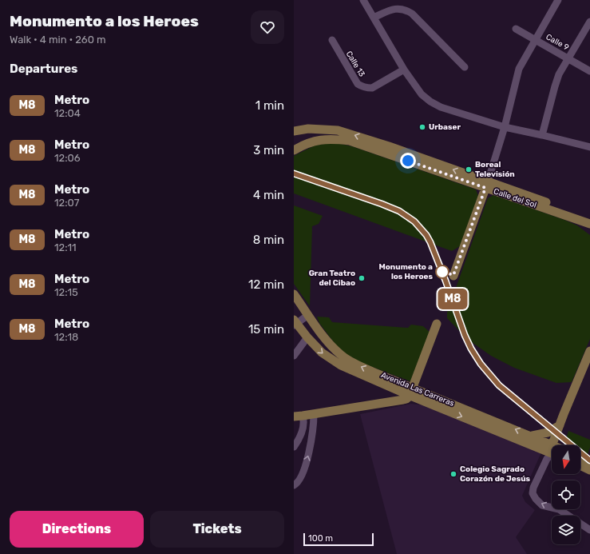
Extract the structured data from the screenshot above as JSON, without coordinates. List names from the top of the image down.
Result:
{
  "streets": {
    "main road": ["Calle del Sol", "Avenida Las Carreras"],
    "street": ["Calle 9", "Calle 13"]
  },
  "places": [
    "Urbaser",
    "Boreal Televisión",
    "Monumento a los Heroes",
    "Gran Teatro del Cibao",
    "Colegio Sagrado Corazón de Jesús"
  ],
  "lines": ["metro line M8"],
  "scale_bar": "100 m",
  "north": "bottom",
  "page": {
    "heading": [
      ["Monumento a los Heroes", "Walk · 4 min · 260 m"],
      "Departures"
    ],
    "on_map": "M8",
    "list": [
      {
        "mark": "M8",
        "name": "Metro",
        "note": "12:04",
        "value": "1 min"
      },
      {
        "mark": "M8",
        "name": "Metro",
        "note": "12:06",
        "value": "3 min"
      },
      {
        "mark": "M8",
        "name": "Metro",
        "note": "12:07",
        "value": "4 min"
      },
      {
        "mark": "M8",
        "name": "Metro",
        "note": "12:11",
        "value": "8 min"
      },
      {
        "mark": "M8",
        "name": "Metro",
        "note": "12:15",
        "value": "12 min"
      },
      {
        "mark": "M8",
        "name": "Metro",
        "note": "12:18",
        "value": "15 min"
      }
    ],
    "buttons": ["Directions", "Tickets"],
    "scale": "100 m"
  }
}
